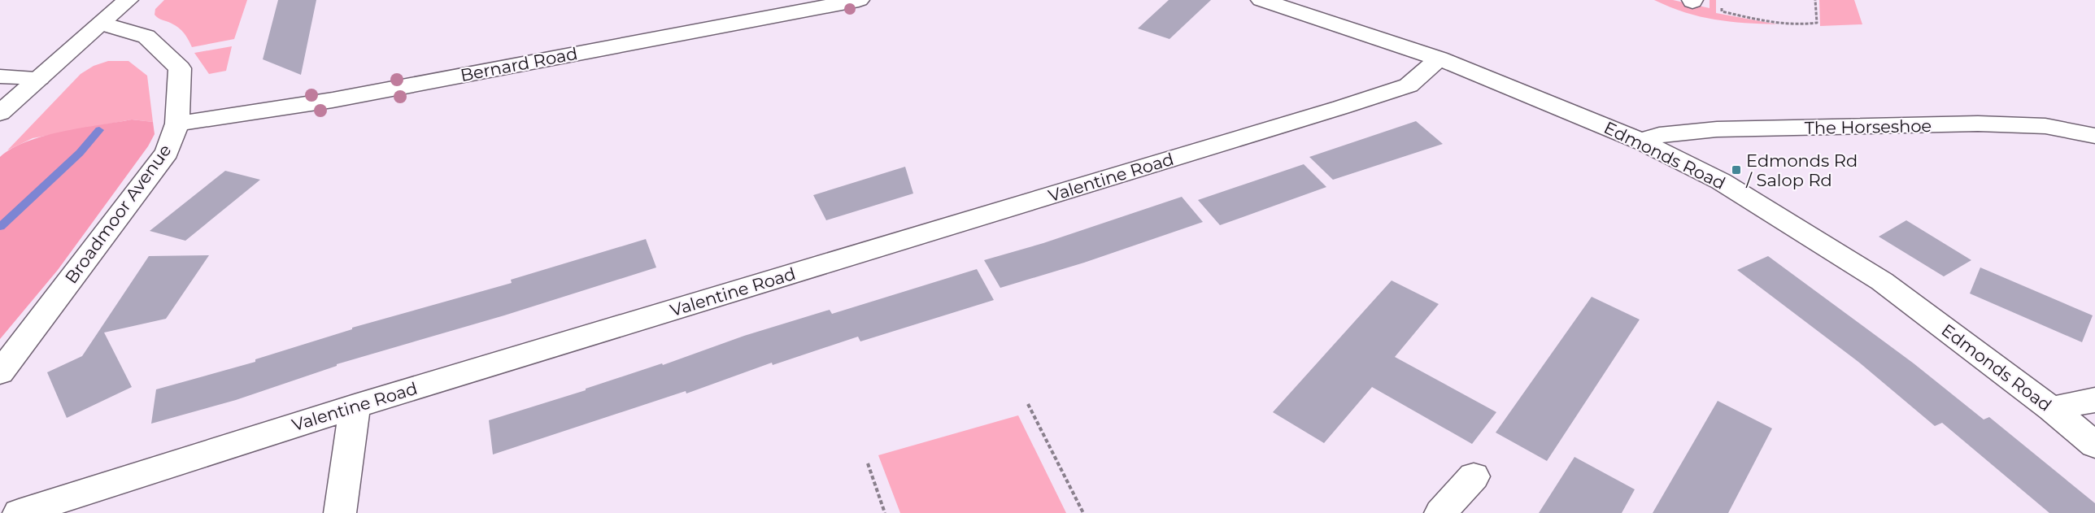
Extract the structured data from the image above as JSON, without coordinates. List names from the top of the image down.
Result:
{
  "streets": {
    "street": [
      "Bernard Road",
      "The Horseshoe",
      "Edmonds Road",
      "Valentine Road",
      "Broadmoor Avenue"
    ]
  },
  "crossings": [
    ["Bernard Road", "Broadmoor Avenue"],
    ["The Horseshoe", "Edmonds Road"],
    ["Edmonds Road", "Valentine Road"]
  ],
  "places": {
    "transit": ["Edmonds Rd / Salop Rd"]
  }
}
